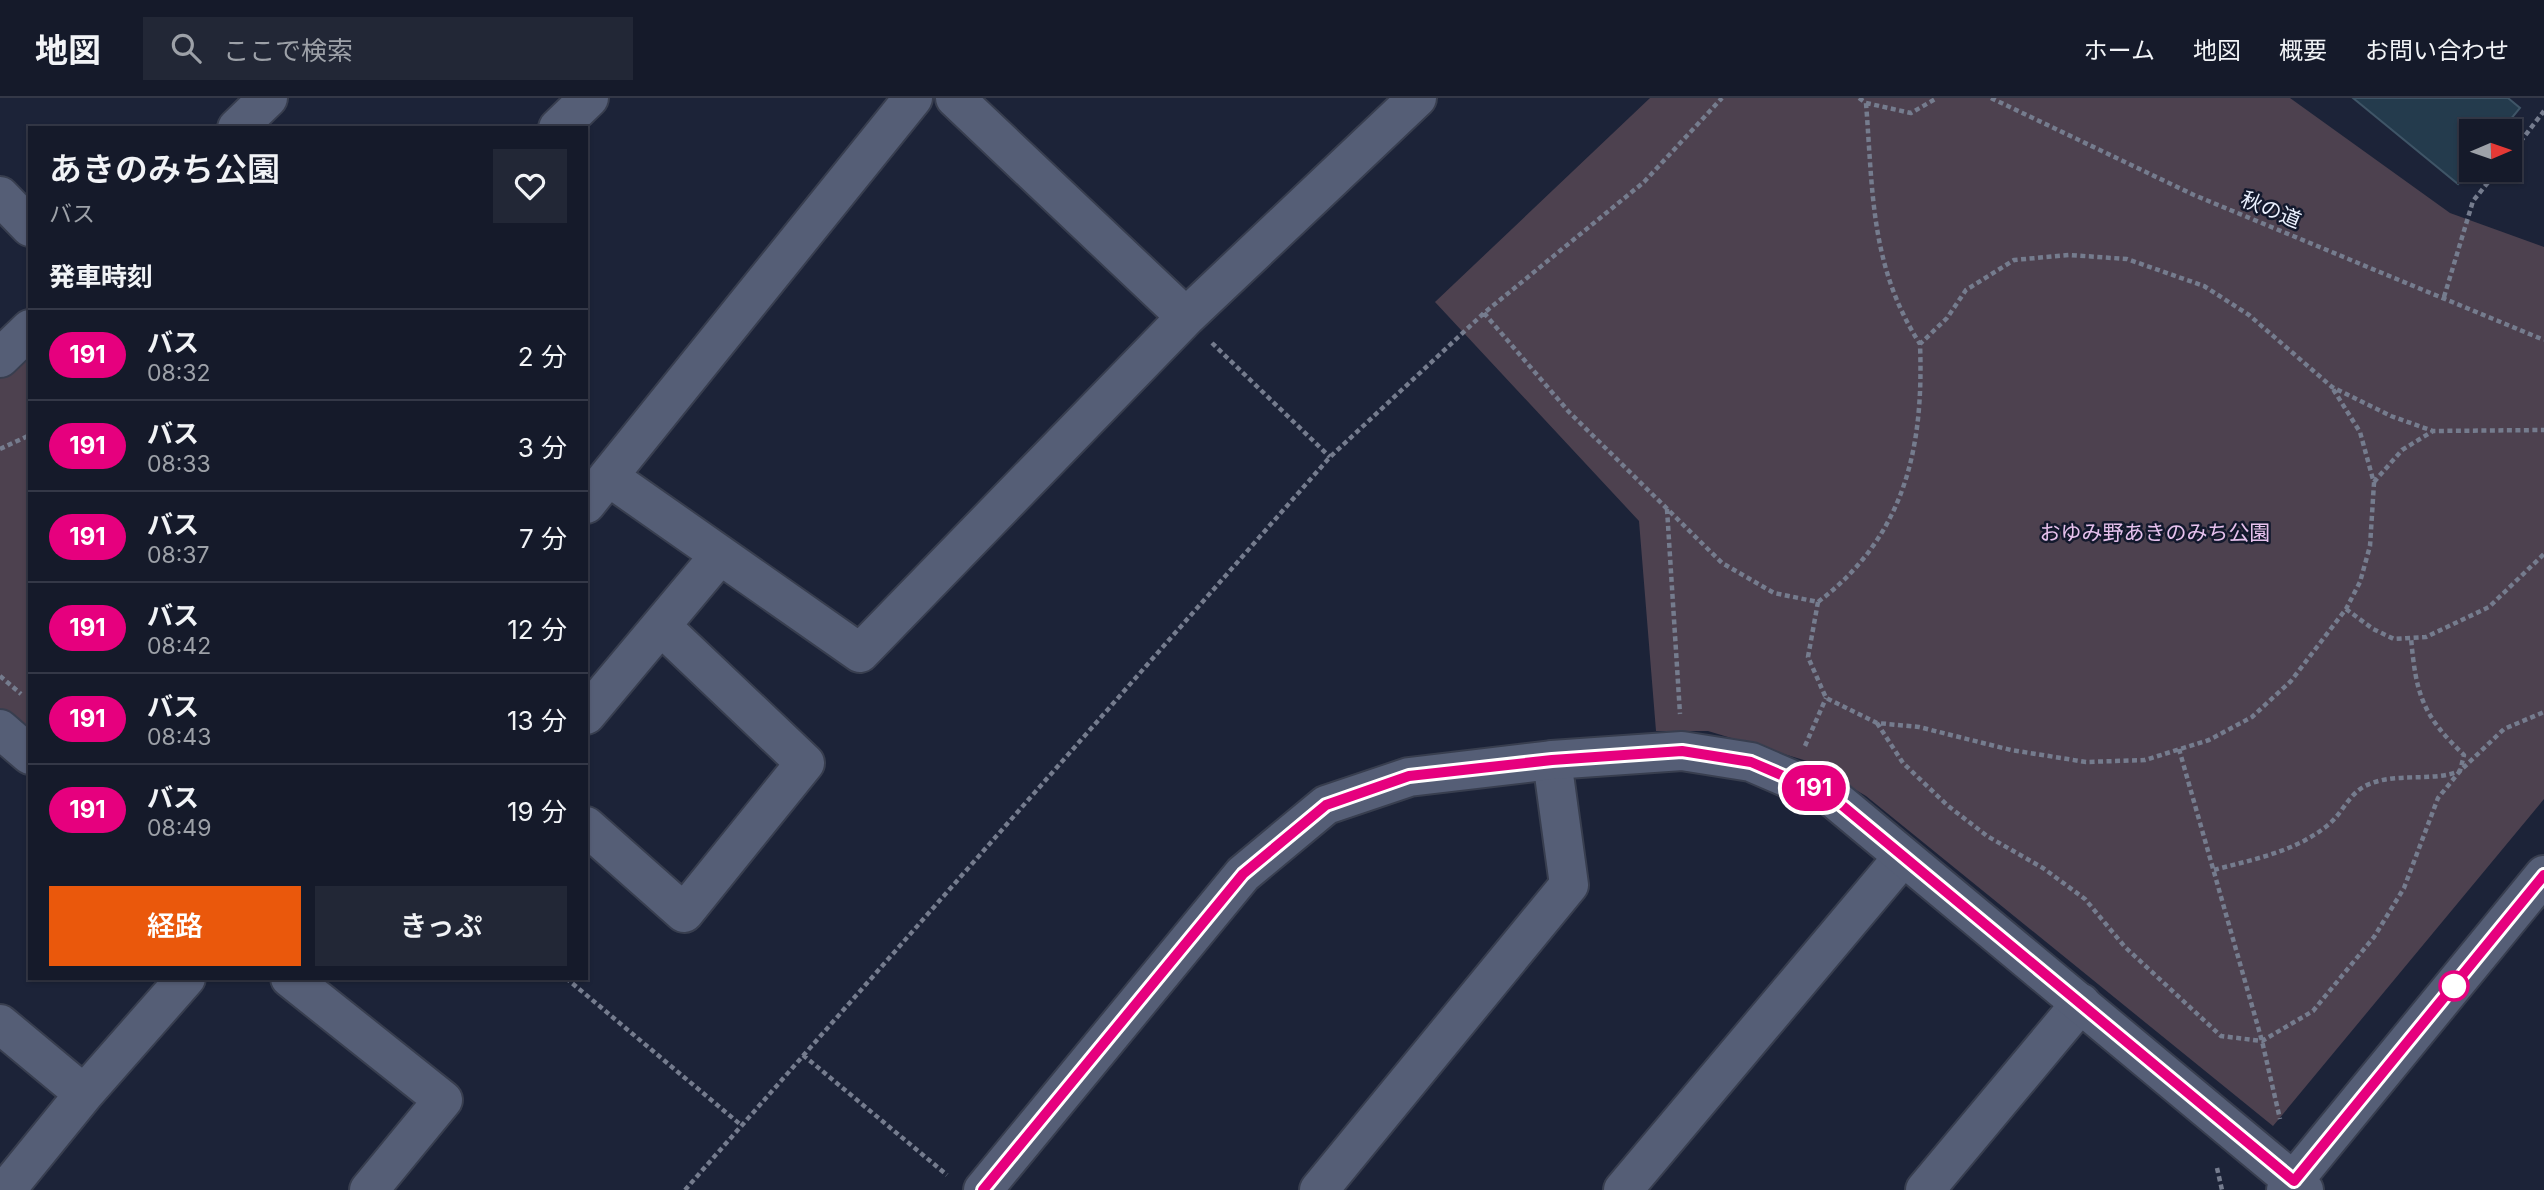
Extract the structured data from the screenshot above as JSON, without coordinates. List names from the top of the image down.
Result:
{
  "streets": {
    "path": ["秋の道"]
  },
  "parks": ["おゆみ野あきのみち公園"],
  "lines": ["bus line 191"],
  "north": "right",
  "page": {
    "header": "地図",
    "search": "ここで検索",
    "nav": [
      "ホーム",
      "地図",
      "概要",
      "お問い合わせ"
    ],
    "on_map": "191",
    "heading": [
      ["あきのみち公園", "バス"],
      "発車時刻"
    ],
    "list": [
      {
        "mark": "191",
        "name": "バス",
        "note": "08:32",
        "value": "2 分"
      },
      {
        "mark": "191",
        "name": "バス",
        "note": "08:33",
        "value": "3 分"
      },
      {
        "mark": "191",
        "name": "バス",
        "note": "08:37",
        "value": "7 分"
      },
      {
        "mark": "191",
        "name": "バス",
        "note": "08:42",
        "value": "12 分"
      },
      {
        "mark": "191",
        "name": "バス",
        "note": "08:43",
        "value": "13 分"
      },
      {
        "mark": "191",
        "name": "バス",
        "note": "08:49",
        "value": "19 分"
      }
    ],
    "buttons": ["経路", "きっぷ"]
  }
}
